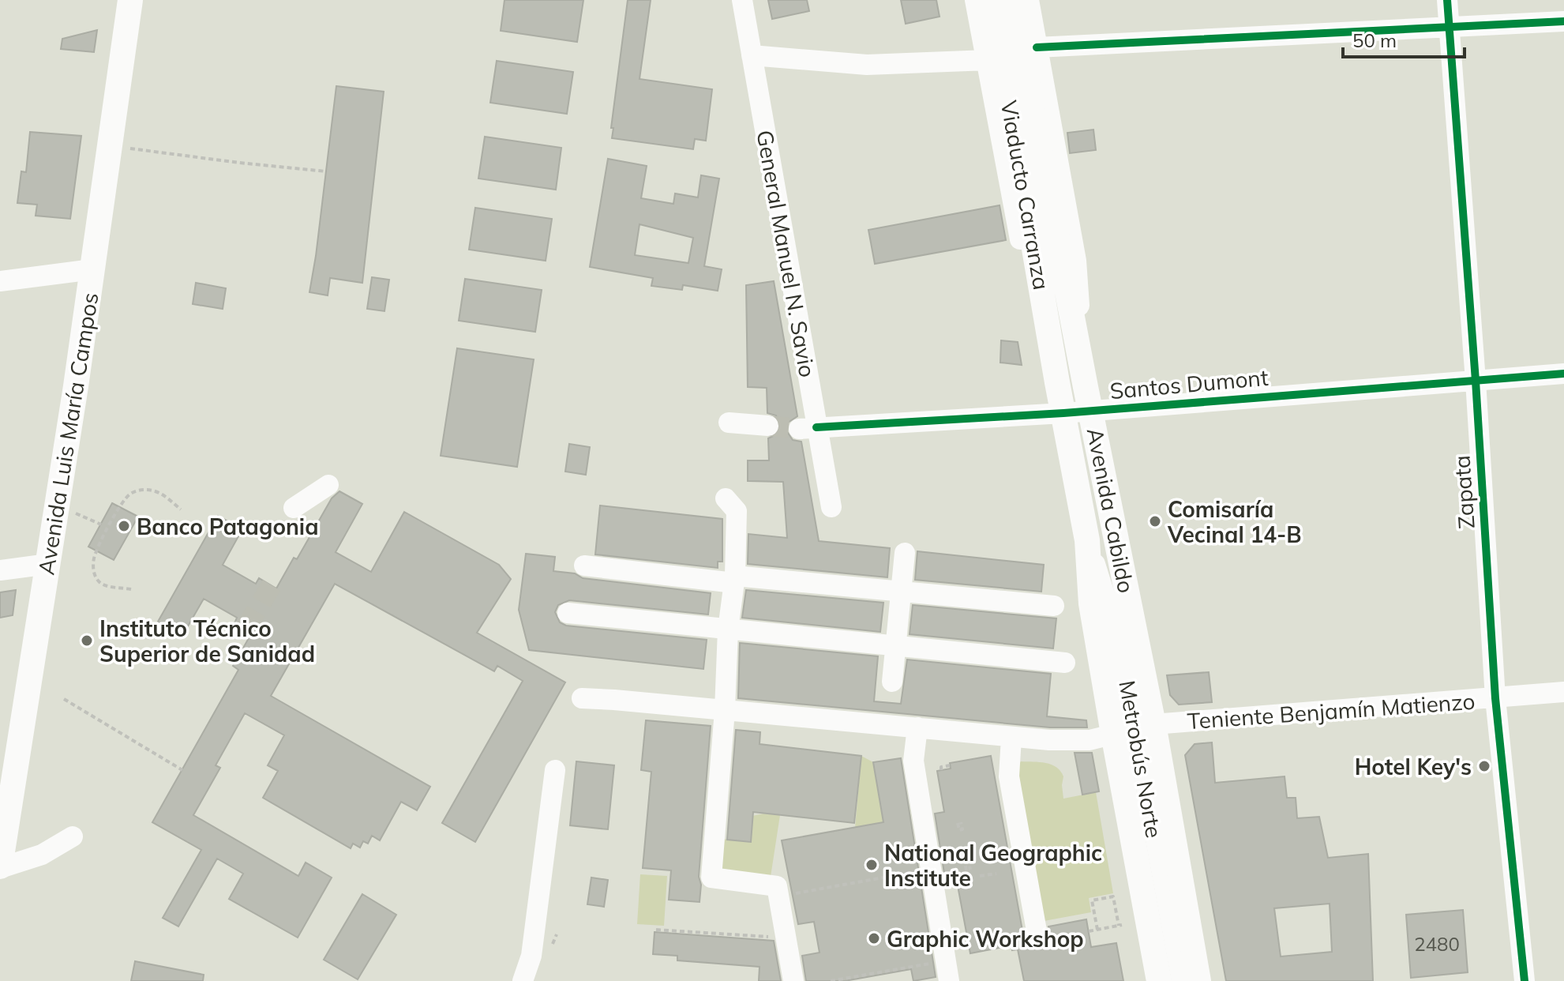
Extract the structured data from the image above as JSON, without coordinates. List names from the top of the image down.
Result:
{
  "streets": {
    "main road": ["Viaducto Carranza", "Avenida Luis María Campos", "Avenida Cabildo"],
    "street": [
      "General Manuel N. Savio",
      "Santos Dumont",
      "Zapata",
      "Teniente Benjamín Matienzo",
      "Metrobús Norte"
    ]
  },
  "crossings": [
    ["Viaducto Carranza", "Santos Dumont"],
    ["Viaducto Carranza", "Avenida Cabildo"],
    ["General Manuel N. Savio", "Santos Dumont"],
    ["Santos Dumont", "Zapata"],
    ["Santos Dumont", "Avenida Cabildo"],
    ["Zapata", "Teniente Benjamín Matienzo"],
    ["Avenida Cabildo", "Teniente Benjamín Matienzo"],
    ["Avenida Cabildo", "Metrobús Norte"],
    ["Teniente Benjamín Matienzo", "Metrobús Norte"]
  ],
  "places": [
    "Comisaría Vecinal 14-B",
    "Banco Patagonia",
    "Instituto Técnico Superior de Sanidad",
    "Hotel Key's",
    "National Geographic Institute",
    "Graphic Workshop"
  ],
  "house_numbers": ["2480"],
  "scale_bar": "50 m"
}
